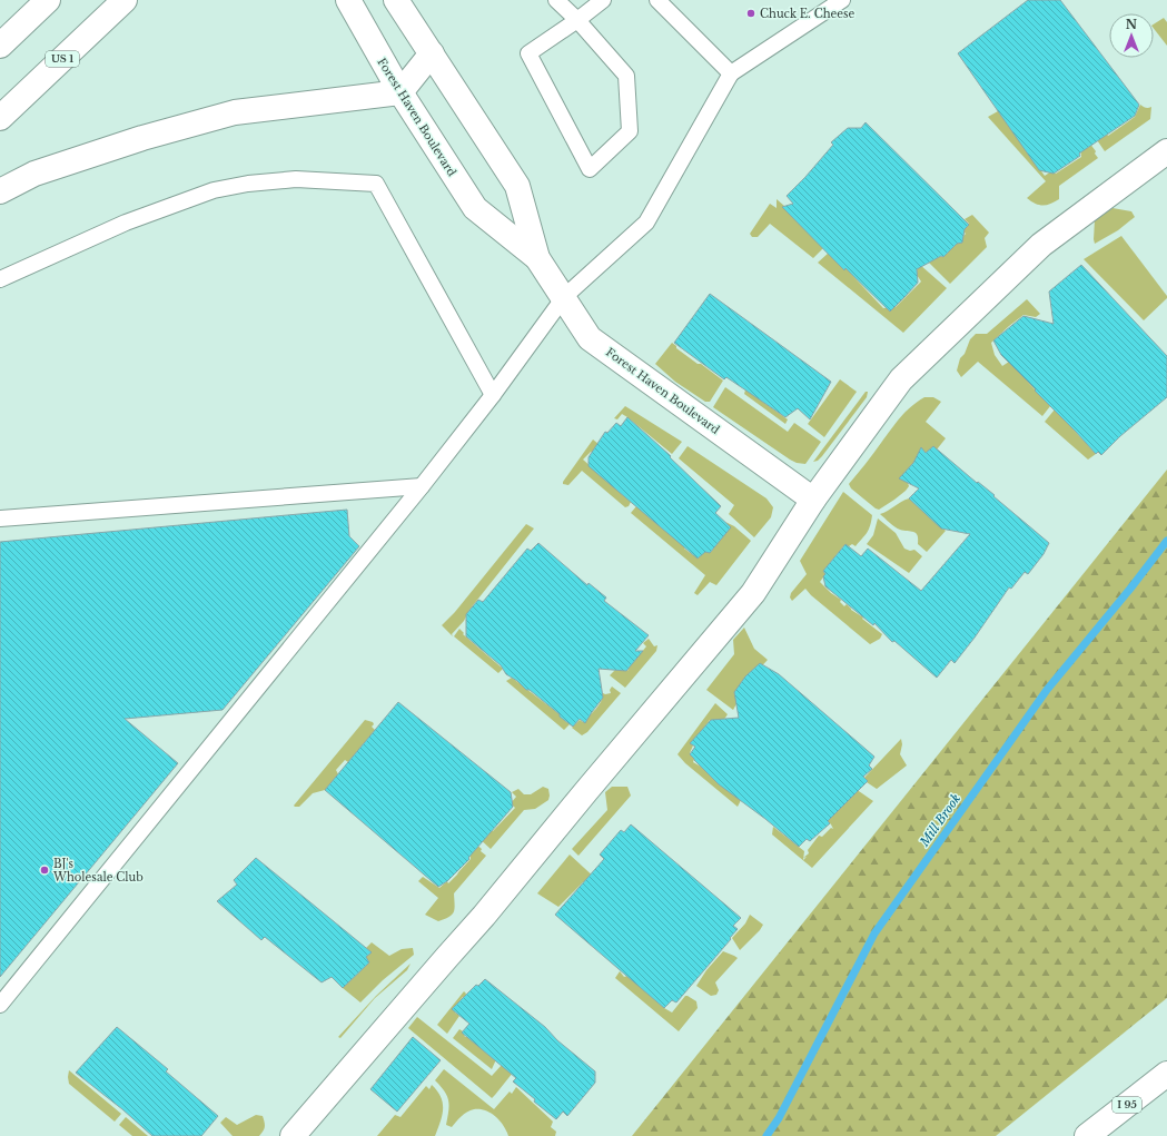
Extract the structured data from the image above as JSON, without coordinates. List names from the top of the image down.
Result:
{
  "streets": {
    "main road": ["US 1", "Forest Haven Boulevard", "I 95"]
  },
  "water": ["Mill Brook"],
  "places": ["Chuck E. Cheese", "BJ's Wholesale Club"],
  "north": "top"
}
